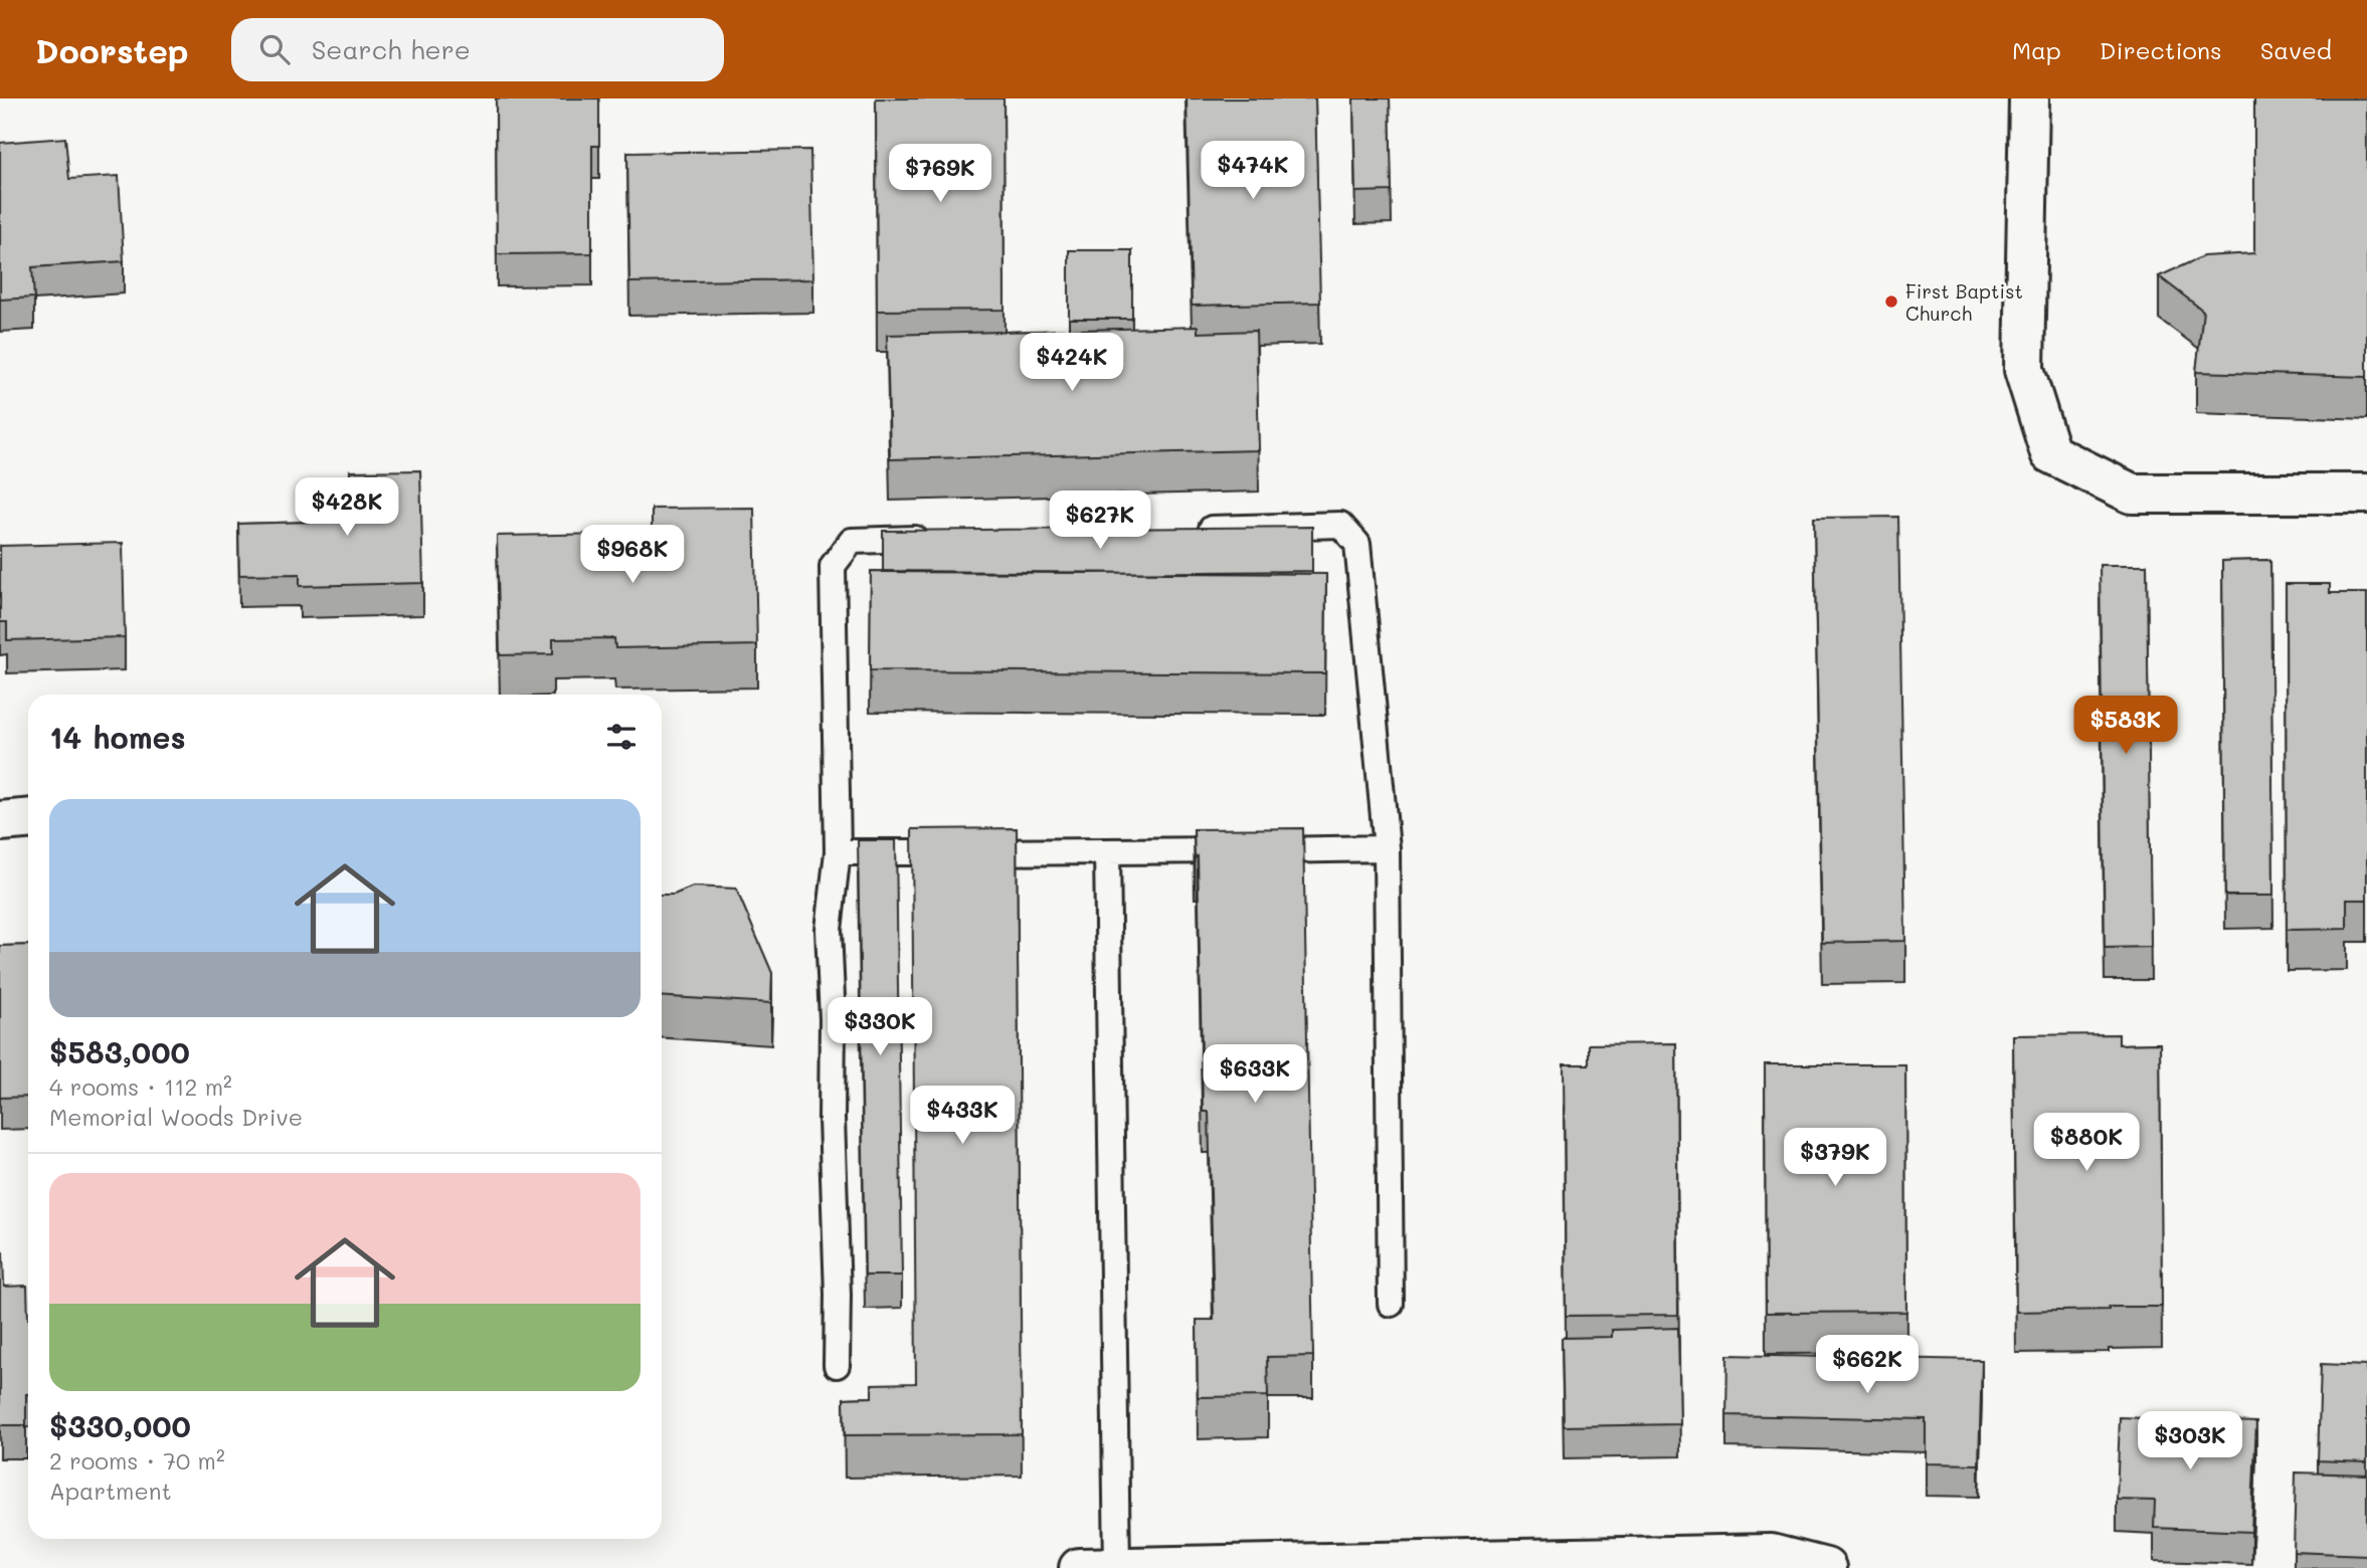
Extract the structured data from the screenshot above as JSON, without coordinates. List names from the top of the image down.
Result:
{
  "places": ["First Baptist Church"],
  "page": {
    "header": "Doorstep",
    "search": "Search here",
    "nav": ["Map", "Directions", "Saved"],
    "price": [
      "$474K",
      "$769K",
      "$424K",
      "$428K",
      "$627K",
      "$968K",
      "$583K",
      "$330K",
      "$633K",
      "$433K",
      "$880K",
      "$379K",
      "$662K",
      "$303K"
    ],
    "heading": "14 homes",
    "list": [
      {
        "name": "$583,000",
        "note": "4 rooms · 112 m² · Memorial Woods Drive"
      },
      {
        "name": "$330,000",
        "note": "2 rooms · 70 m² · Apartment"
      }
    ]
  }
}
